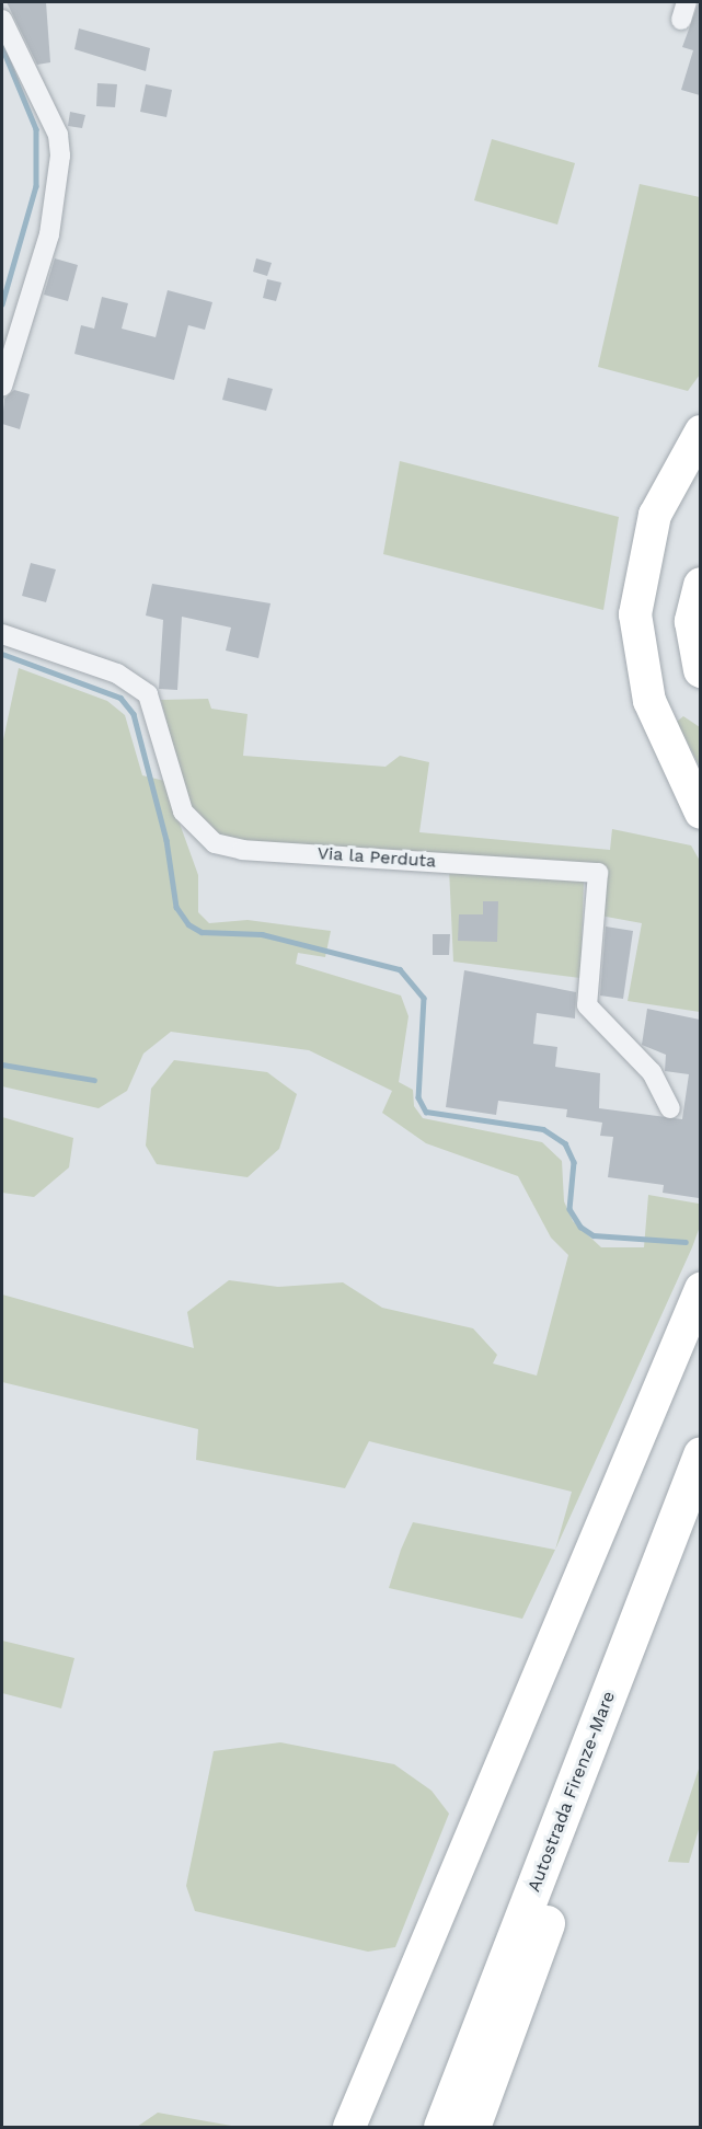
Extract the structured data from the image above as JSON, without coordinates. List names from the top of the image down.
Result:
{
  "streets": {
    "highway": ["Autostrada Firenze-Mare"],
    "street": ["Via la Perduta"]
  }
}
